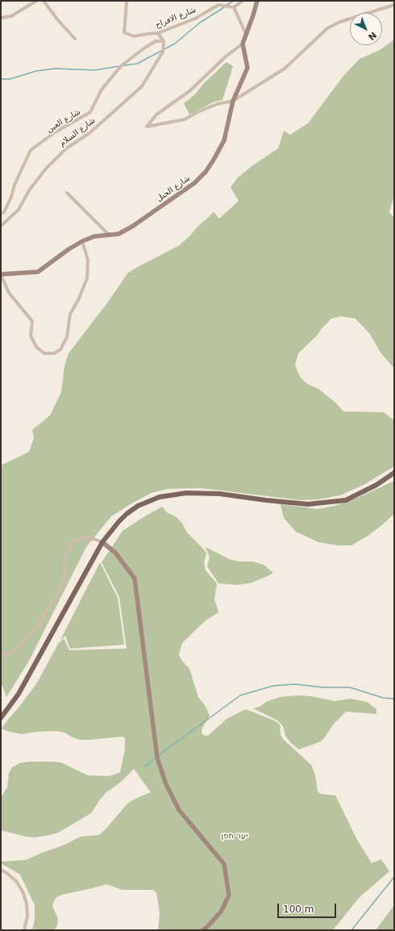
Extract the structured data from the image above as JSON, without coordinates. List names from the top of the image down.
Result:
{
  "streets": {
    "main road": ["شارع الجبل"],
    "street": ["شارع الافراح", "شارع العين", "شارع السلام"]
  },
  "crossings": [
    ["شارع العين", "شارع السلام"]
  ],
  "parks": ["יער תפן"],
  "scale_bar": "100 m",
  "north": "bottom right"
}
